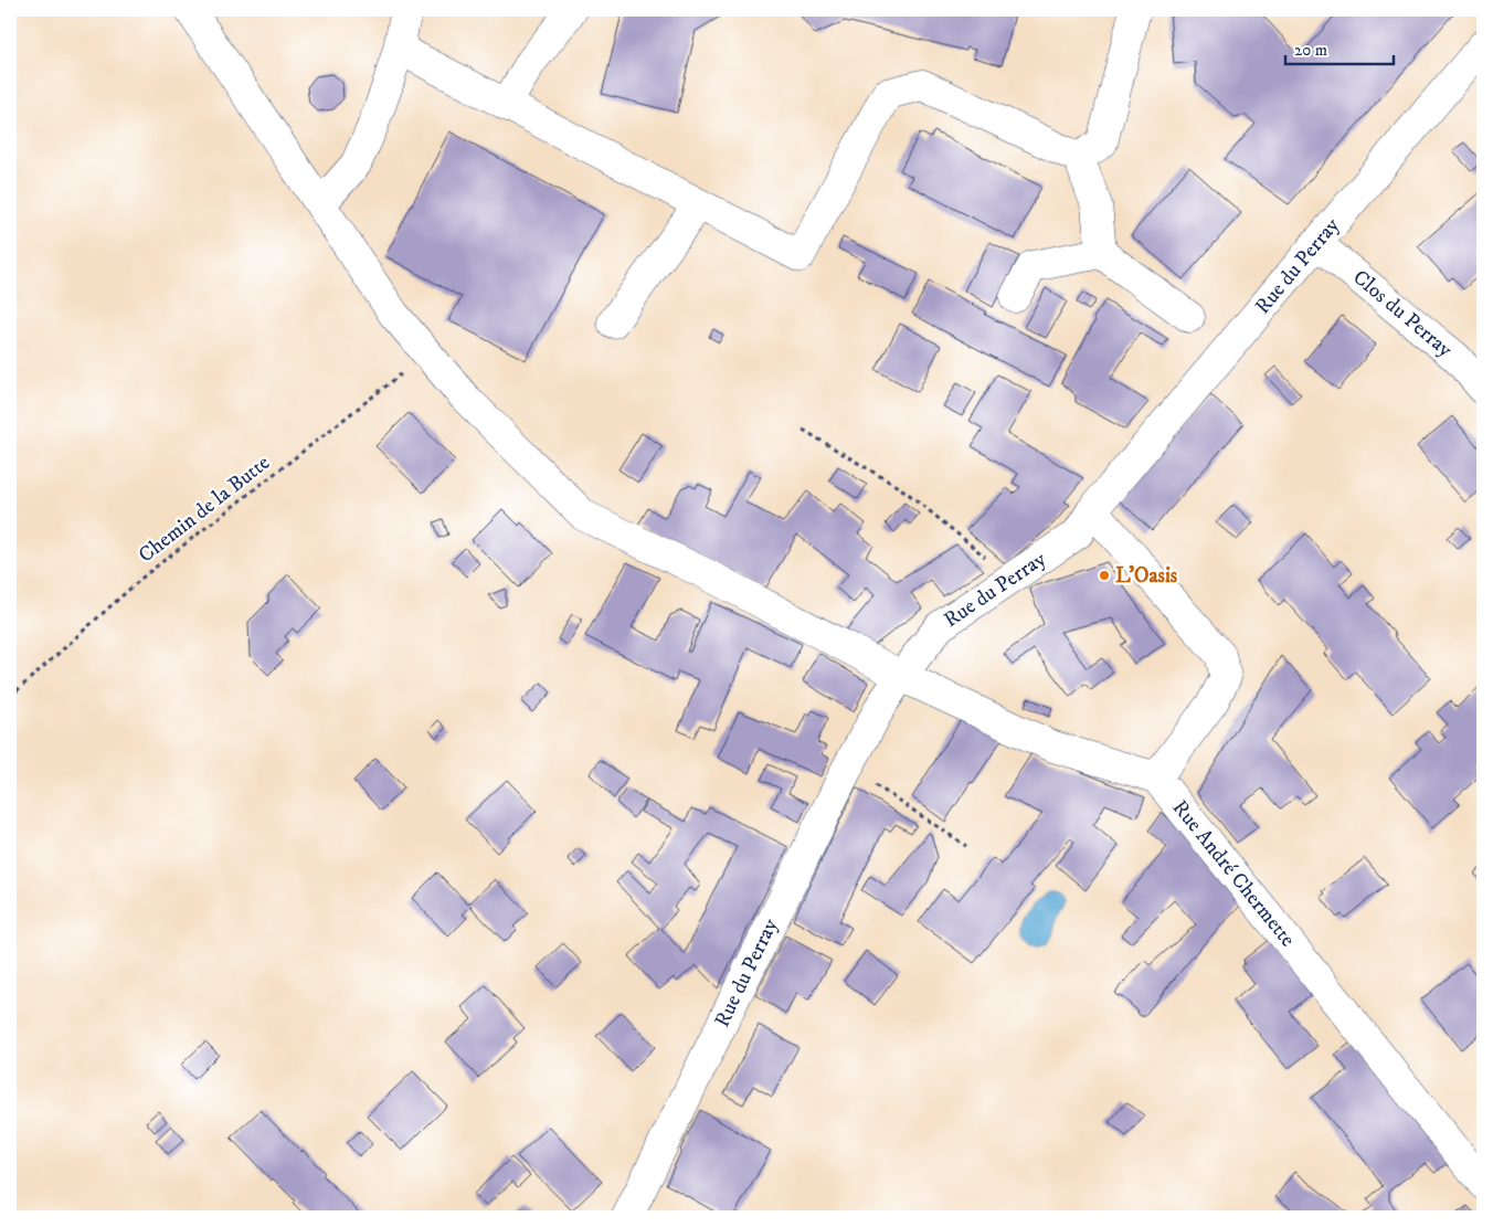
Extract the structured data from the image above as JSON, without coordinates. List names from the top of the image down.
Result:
{
  "streets": {
    "street": ["Rue du Perray", "Clos du Perray", "Rue André Chermette"],
    "path": ["Chemin de la Butte"]
  },
  "crossings": [
    ["Rue du Perray", "Clos du Perray"]
  ],
  "places": ["L’Oasis"],
  "scale_bar": "20 m"
}
